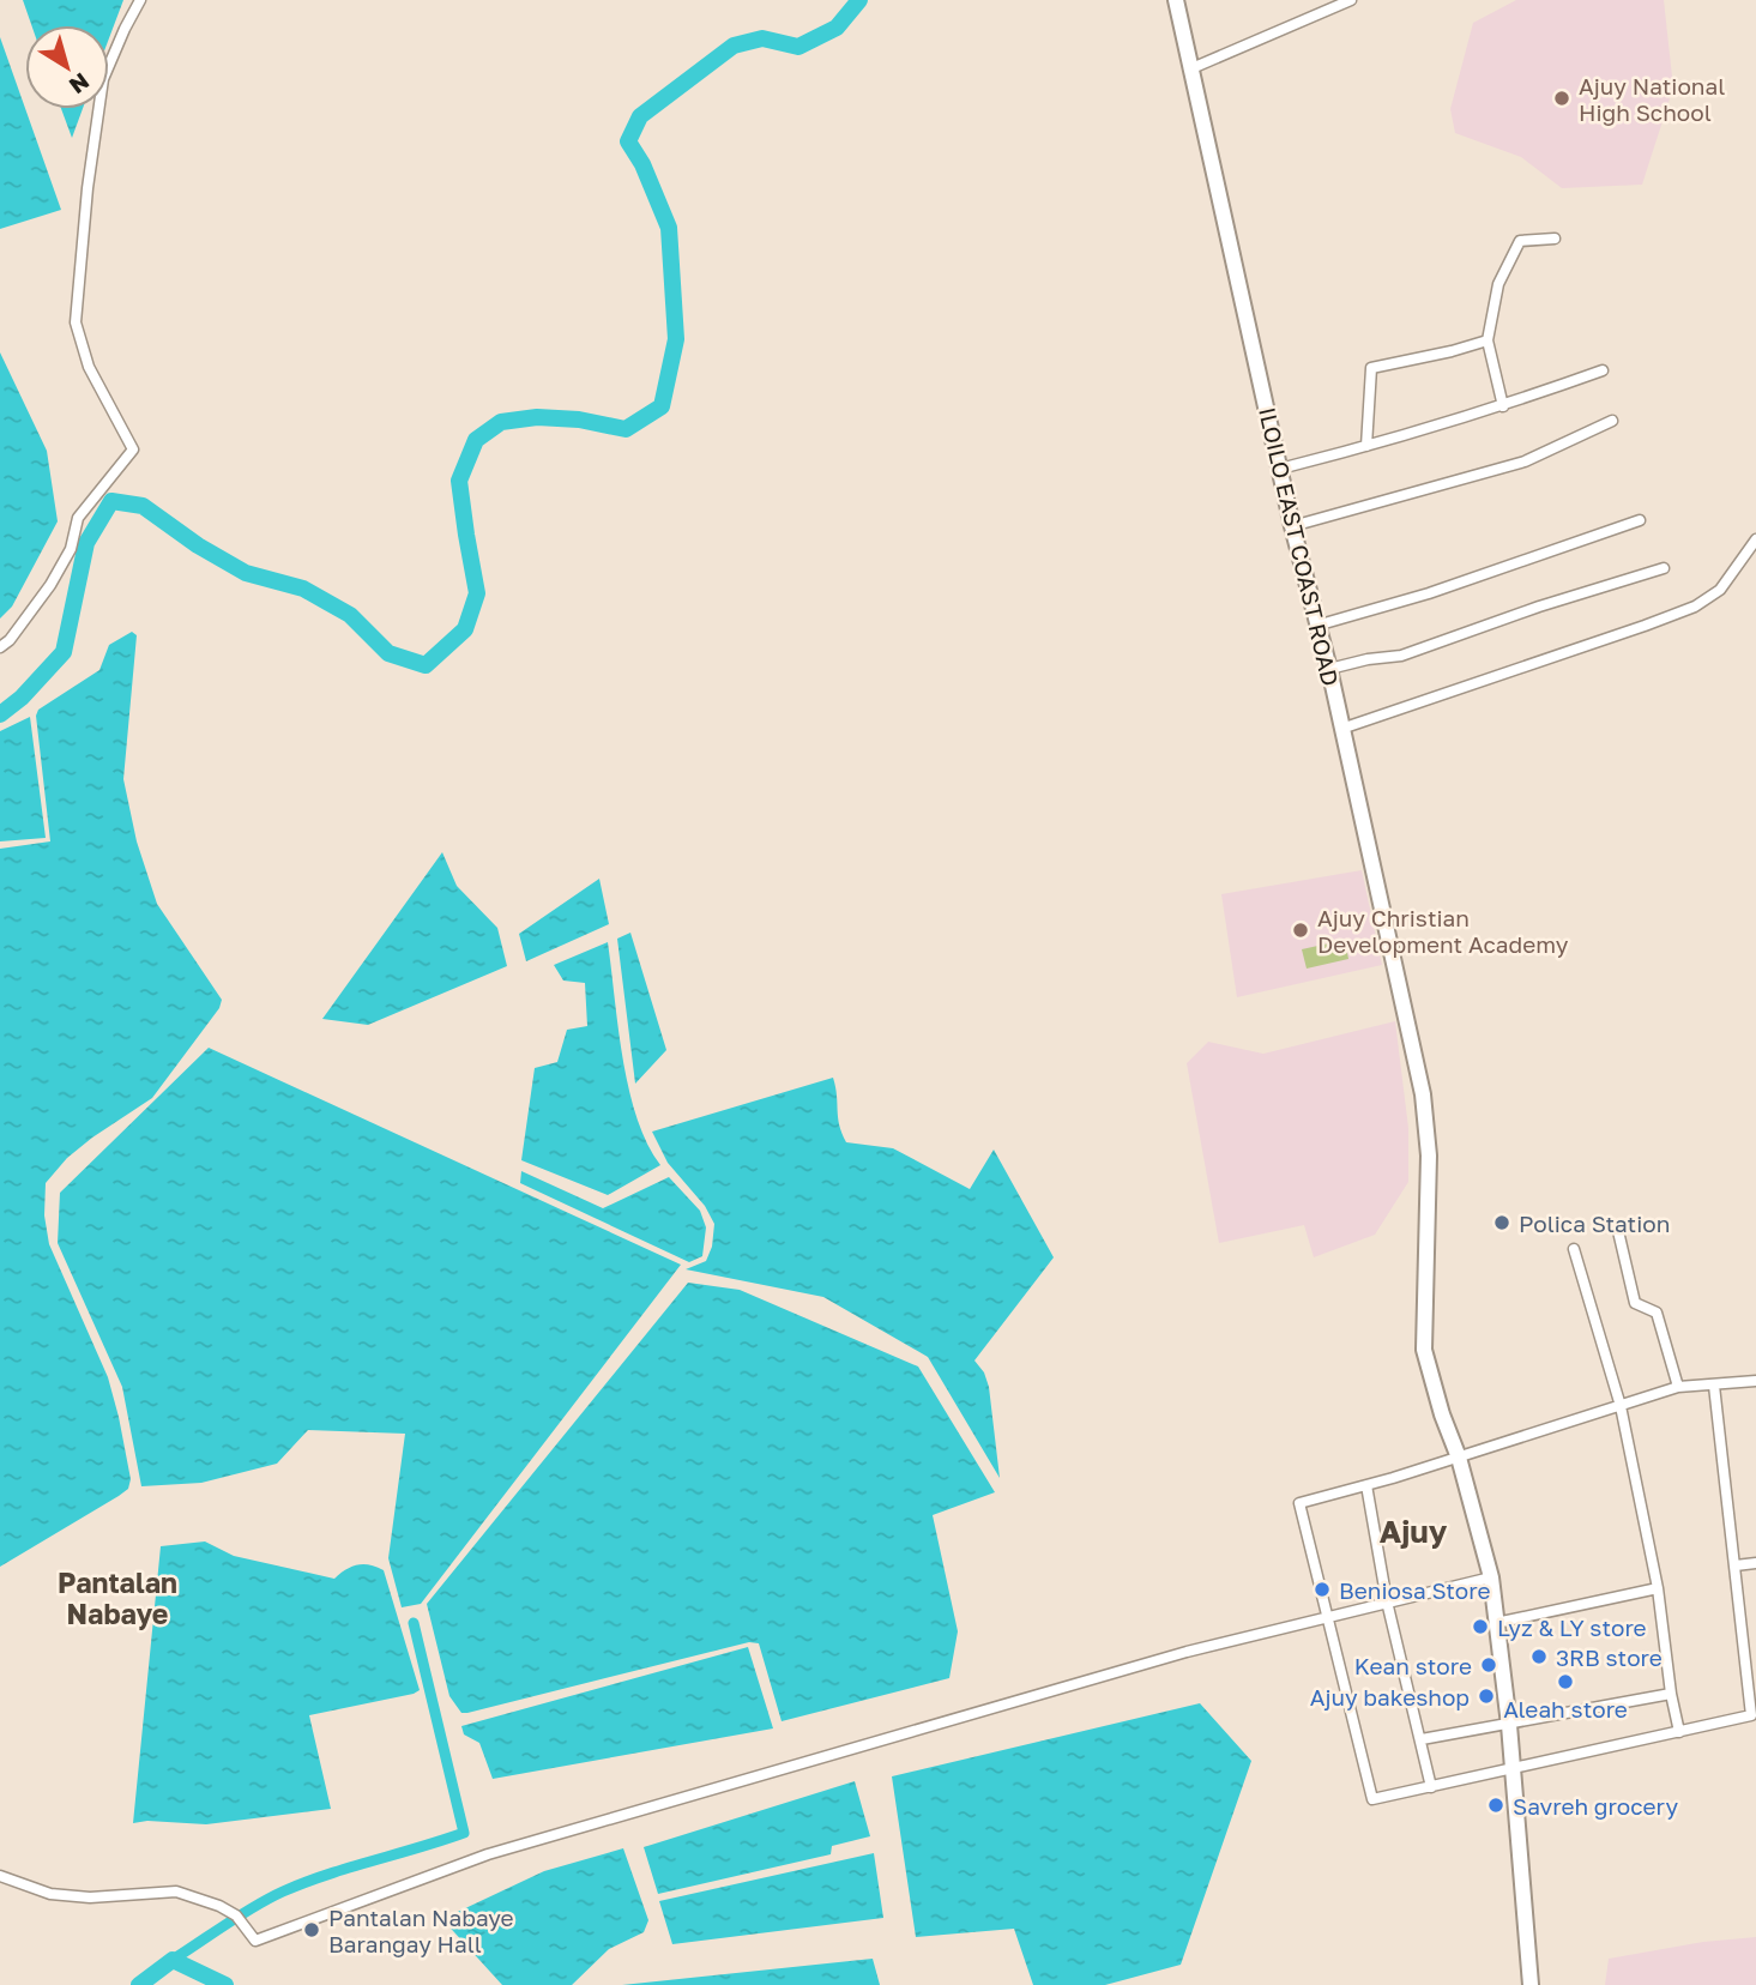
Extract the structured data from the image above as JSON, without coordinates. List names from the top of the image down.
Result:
{
  "streets": {
    "main road": ["ILOILO EAST COAST ROAD"]
  },
  "districts": ["Ajuy", "Pantalan Nabaye"],
  "places": [
    "Ajuy National High School",
    "Ajuy Christian Development Academy",
    "Polica Station",
    "Beniosa Store",
    "Lyz & LY store",
    "3RB store",
    "Kean store",
    "Aleah store",
    "Ajuy bakeshop",
    "Savreh grocery",
    "Pantalan Nabaye Barangay Hall"
  ],
  "north": "bottom right"
}
